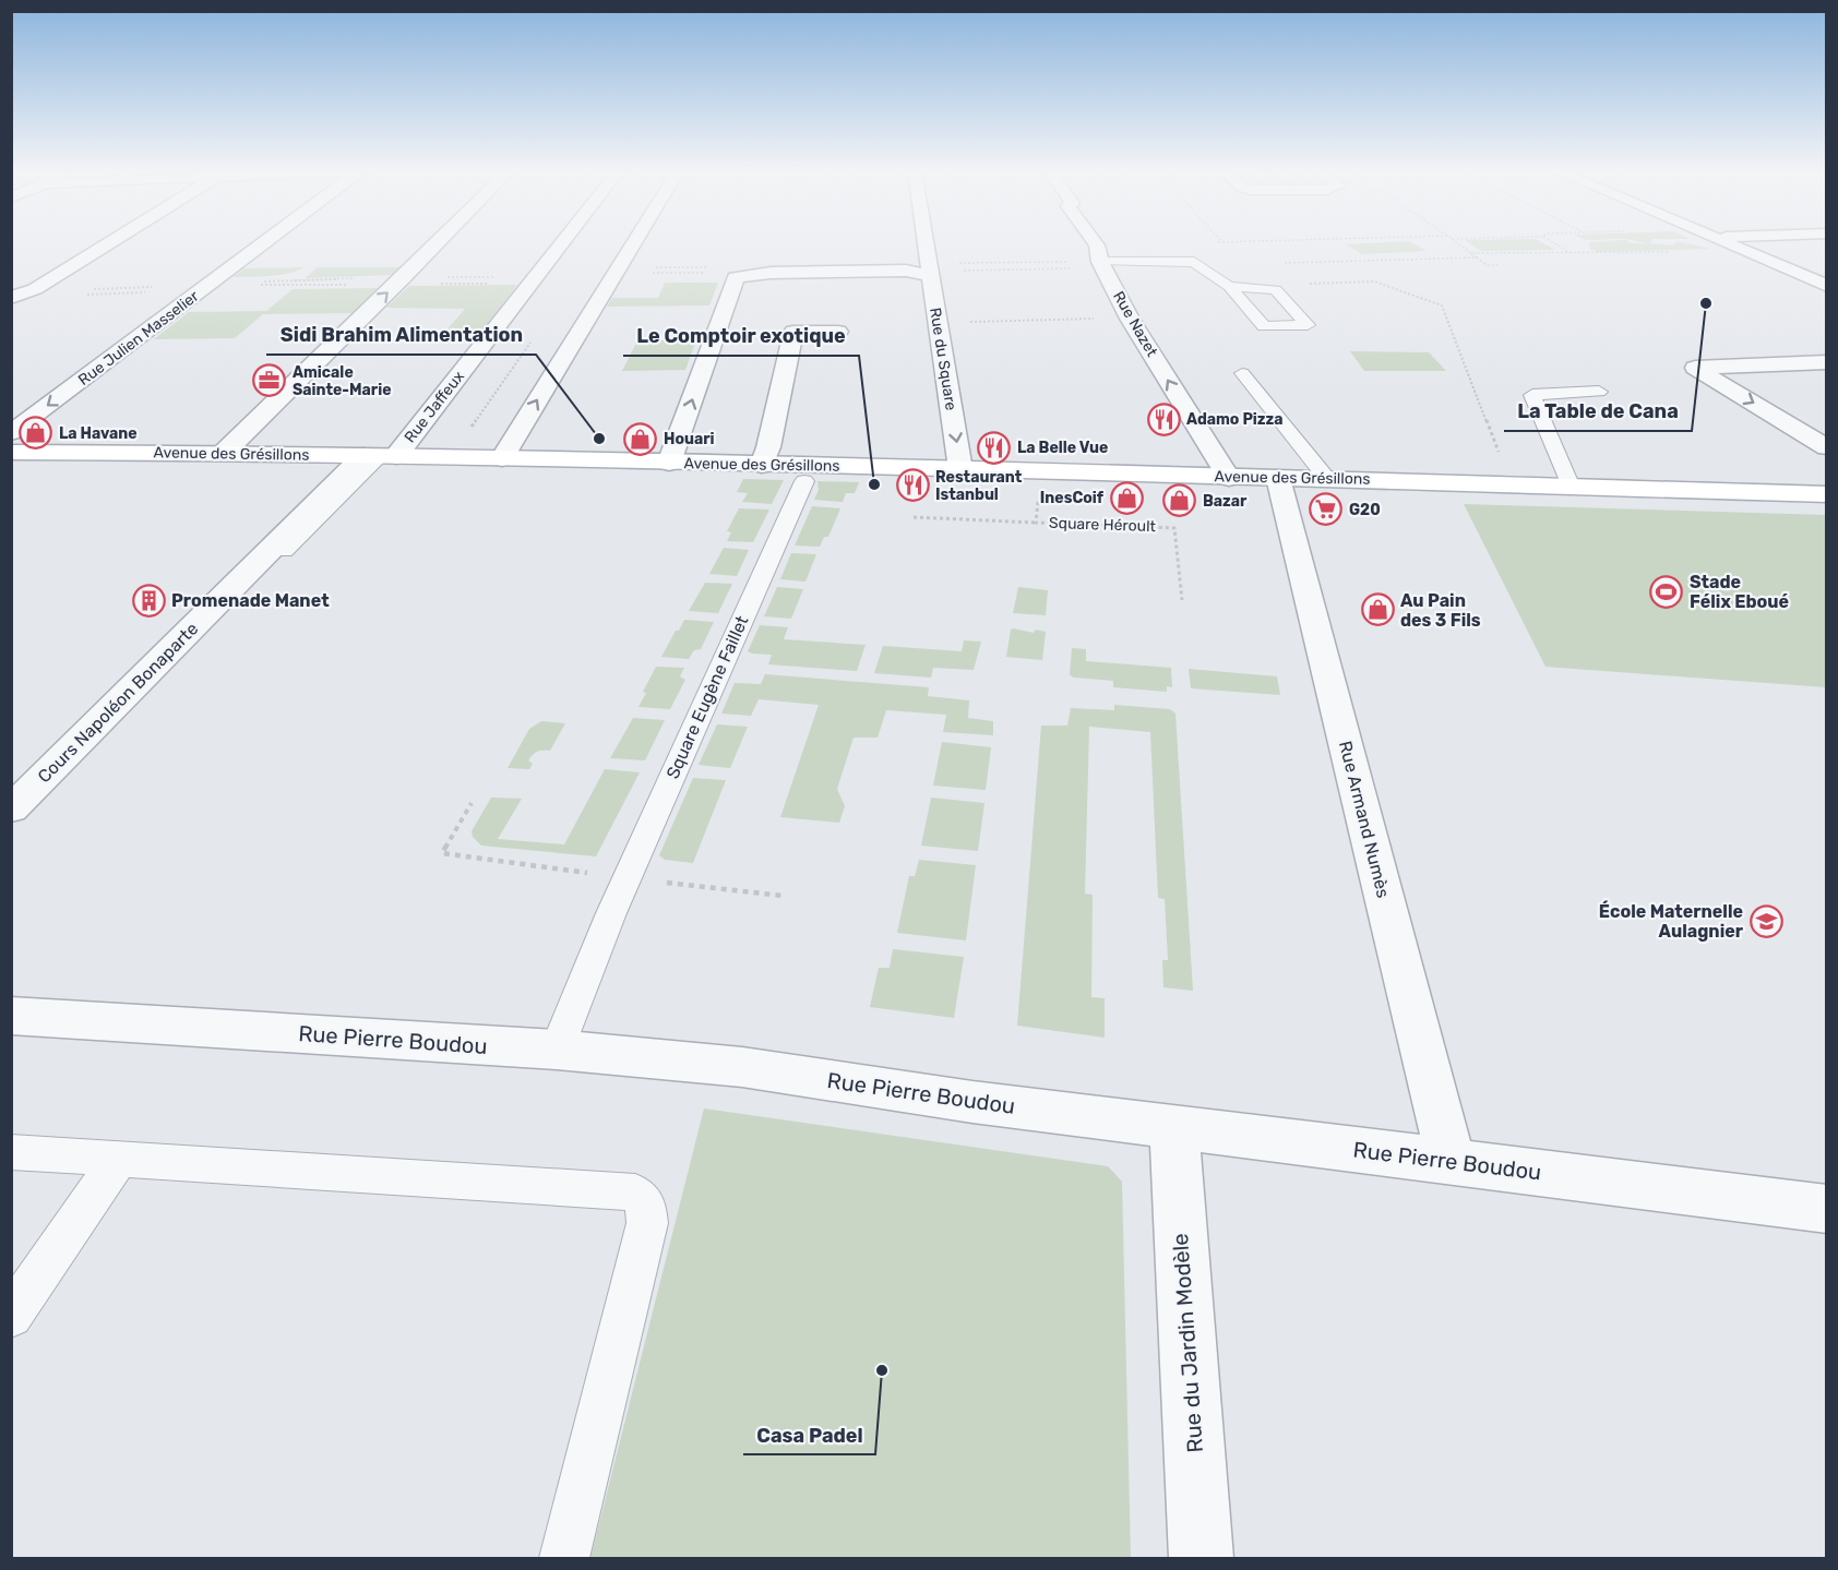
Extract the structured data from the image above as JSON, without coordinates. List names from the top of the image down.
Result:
{
  "streets": {
    "main road": ["Avenue des Grésillons"],
    "street": [
      "Rue Nazet",
      "Rue Julien Masselier",
      "Rue du Square",
      "Rue Jaffeux",
      "Cours Napoléon Bonaparte",
      "Rue Armand Numès",
      "Rue Pierre Boudou",
      "Rue du Jardin Modèle"
    ],
    "lane": ["Square Eugène Faillet"],
    "path": ["Square Héroult"]
  },
  "crossings": [
    ["Rue Nazet", "Avenue des Grésillons"],
    ["Rue du Square", "Avenue des Grésillons"],
    ["Rue Jaffeux", "Avenue des Grésillons"],
    ["Rue Jaffeux", "Cours Napoléon Bonaparte"],
    ["Avenue des Grésillons", "Square Héroult"],
    ["Avenue des Grésillons", "Cours Napoléon Bonaparte"],
    ["Avenue des Grésillons", "Rue Armand Numès"],
    ["Square Eugène Faillet", "Rue Pierre Boudou"],
    ["Rue Armand Numès", "Rue Pierre Boudou"],
    ["Rue Pierre Boudou", "Rue du Jardin Modèle"]
  ],
  "one_way": ["Rue Nazet", "Rue du Square"],
  "places": {
    "other": [
      "La Table de Cana",
      "Sidi Brahim Alimentation",
      "Le Comptoir exotique",
      "Casa Padel"
    ],
    "office": ["Amicale Sainte-Marie"],
    "restaurant": ["Adamo Pizza", "La Belle Vue", "Restaurant Istanbul"],
    "shop": [
      "La Havane",
      "Houari",
      "InesCoif",
      "Bazar",
      "Au Pain des 3 Fils"
    ],
    "supermarket": ["G20"],
    "sports": ["Stade Félix Eboué"],
    "building": ["Promenade Manet"],
    "school or university": ["École Maternelle Aulagnier"]
  }
}
